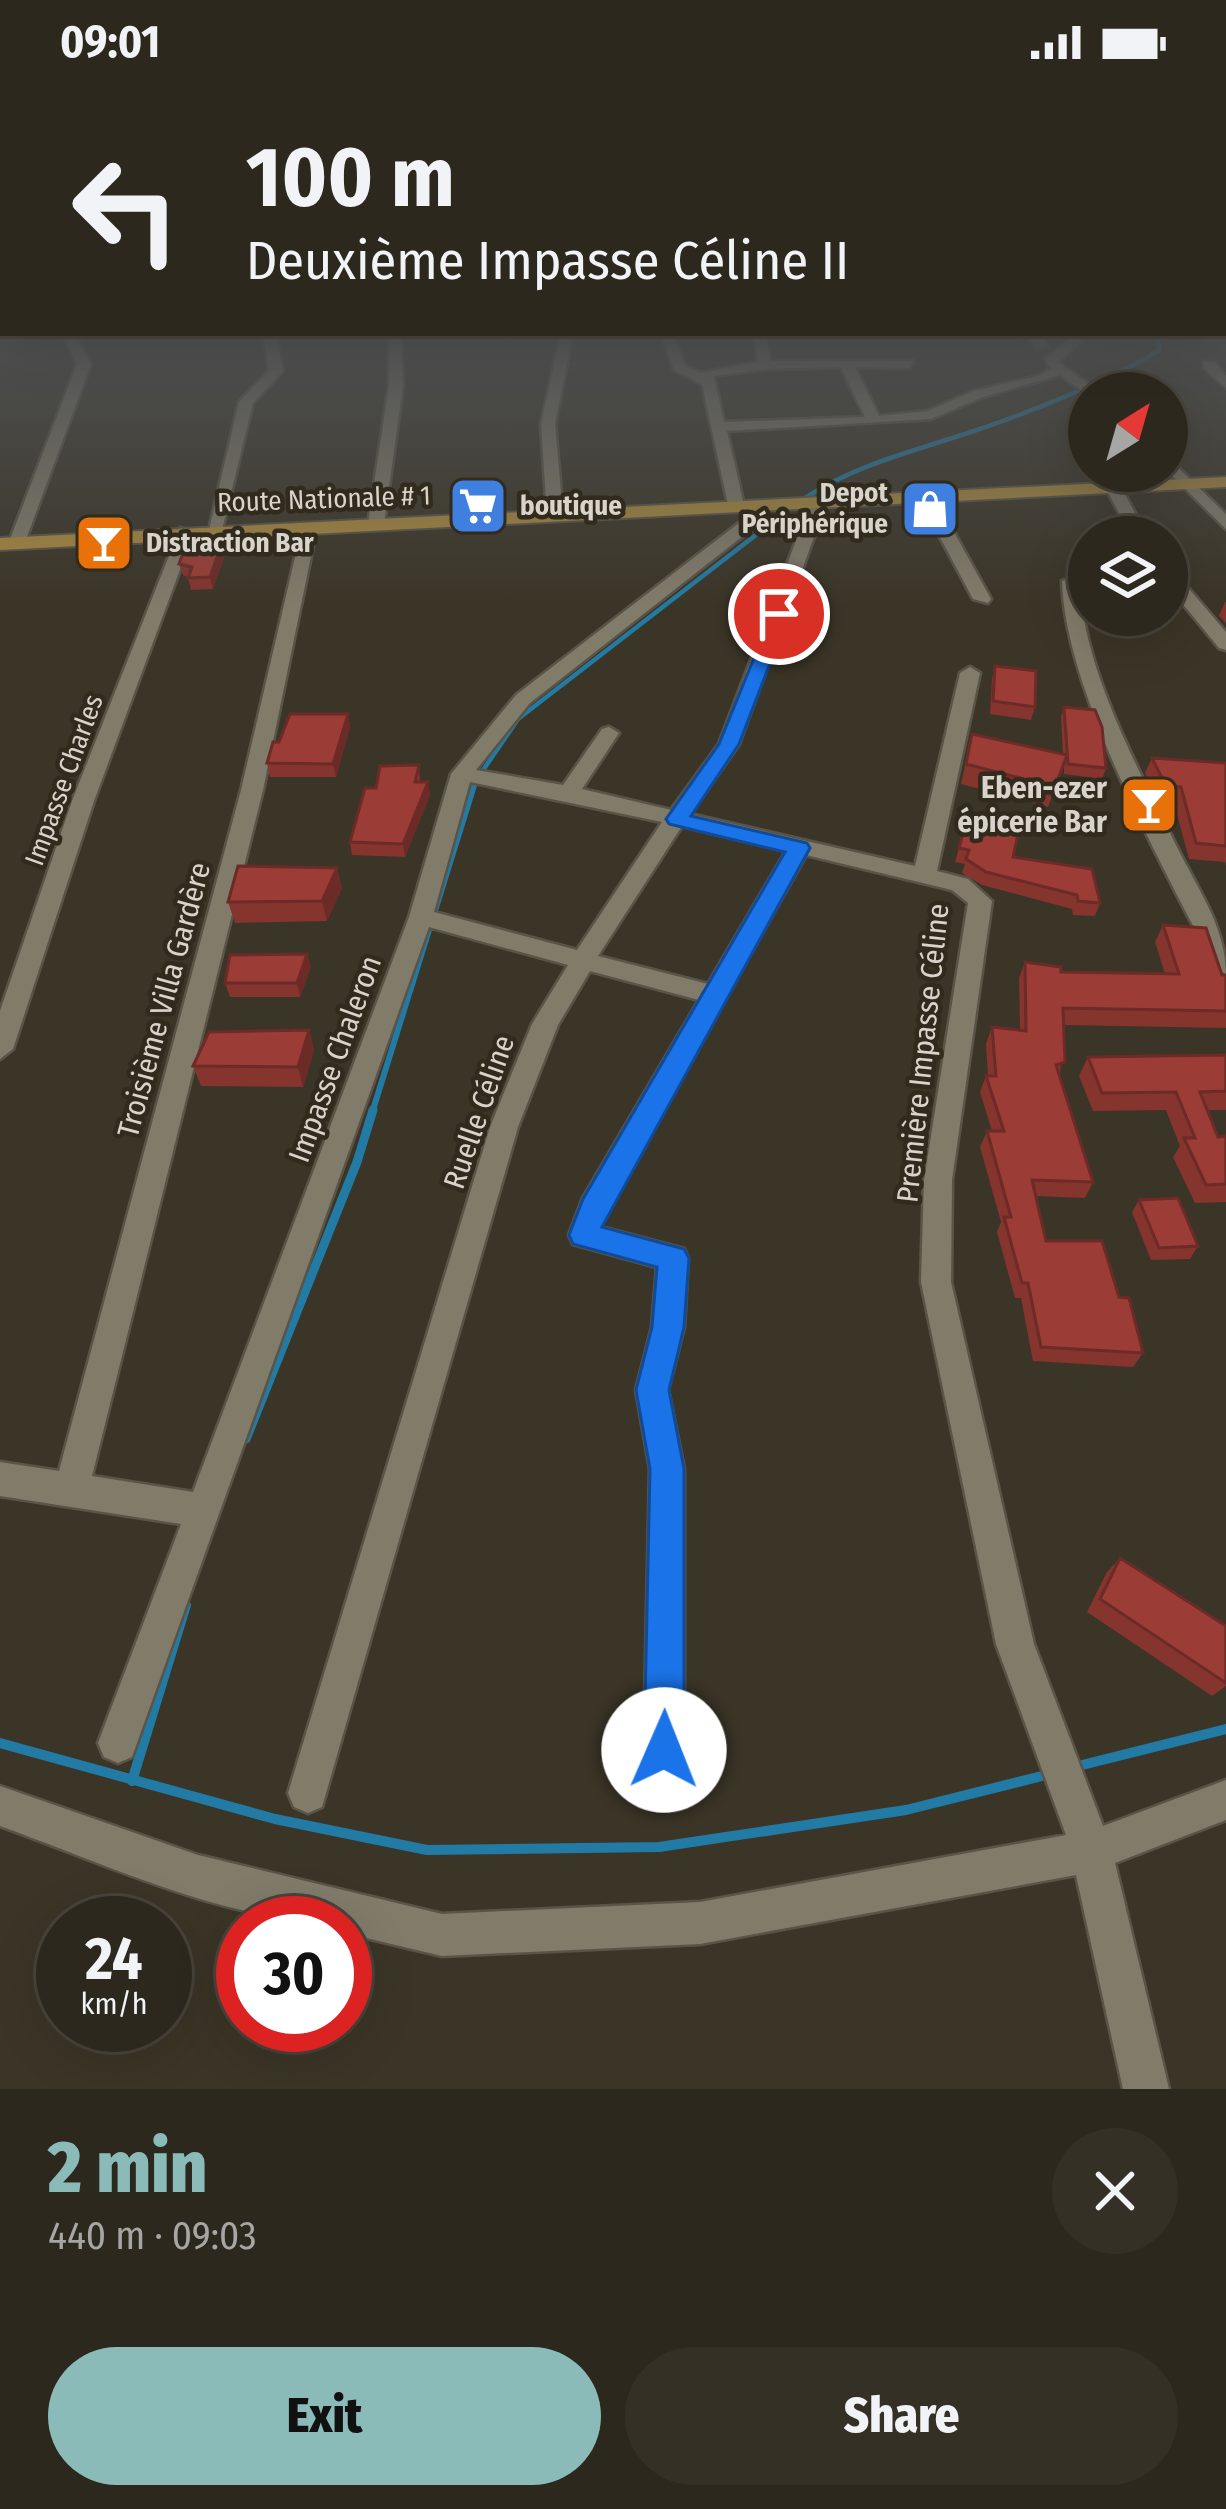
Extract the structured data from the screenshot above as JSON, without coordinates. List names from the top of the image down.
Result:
{
  "streets": {
    "main road": ["Route Nationale # 1"],
    "street": [
      "Impasse Charles",
      "Troisième Villa Gardère",
      "Première Impasse Céline",
      "Impasse Chaleron",
      "Ruelle Céline"
    ]
  },
  "crossings": [
    ["Route Nationale # 1", "Impasse Charles"],
    ["Route Nationale # 1", "Troisième Villa Gardère"],
    ["Route Nationale # 1", "Impasse Chaleron"],
    ["Route Nationale # 1", "Ruelle Céline"],
    ["Première Impasse Céline", "Impasse Chaleron"],
    ["Première Impasse Céline", "Ruelle Céline"]
  ],
  "places": {
    "supermarket": ["boutique"],
    "shop": ["Depot Périphérique"],
    "bar": ["Distraction Bar", "Eben-ezer épicerie Bar"]
  },
  "north": "top right",
  "page": {
    "status": "09:01",
    "turn": ["100 m", "Deuxième Impasse Céline II"],
    "speed": "24 km/h",
    "limit": "30",
    "heading": ["2 min", "440 m · 09:03"],
    "buttons": ["Exit", "Share"]
  }
}
